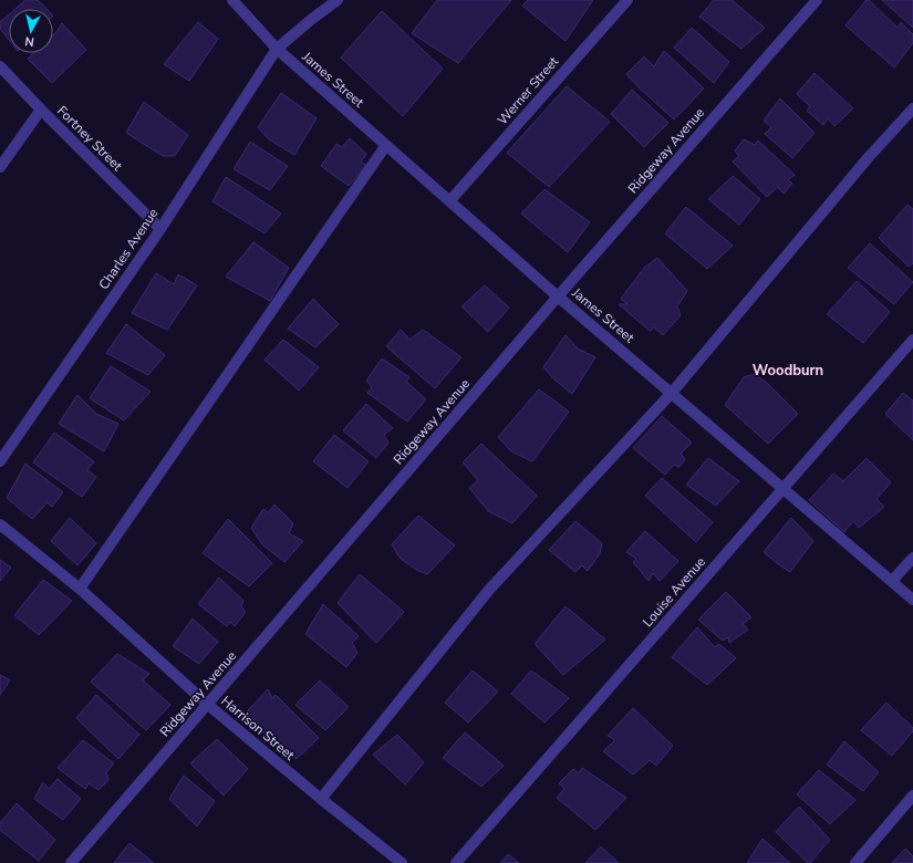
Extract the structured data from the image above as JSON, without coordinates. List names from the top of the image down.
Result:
{
  "streets": {
    "street": [
      "James Street",
      "Werner Street",
      "Fortney Street",
      "Ridgeway Avenue",
      "Charles Avenue",
      "Louise Avenue",
      "Harrison Street"
    ]
  },
  "crossings": [
    ["James Street", "Werner Street"],
    ["James Street", "Ridgeway Avenue"],
    ["James Street", "Charles Avenue"],
    ["James Street", "Louise Avenue"],
    ["Fortney Street", "Charles Avenue"],
    ["Ridgeway Avenue", "Harrison Street"]
  ],
  "districts": ["Woodburn"],
  "north": "bottom"
}
